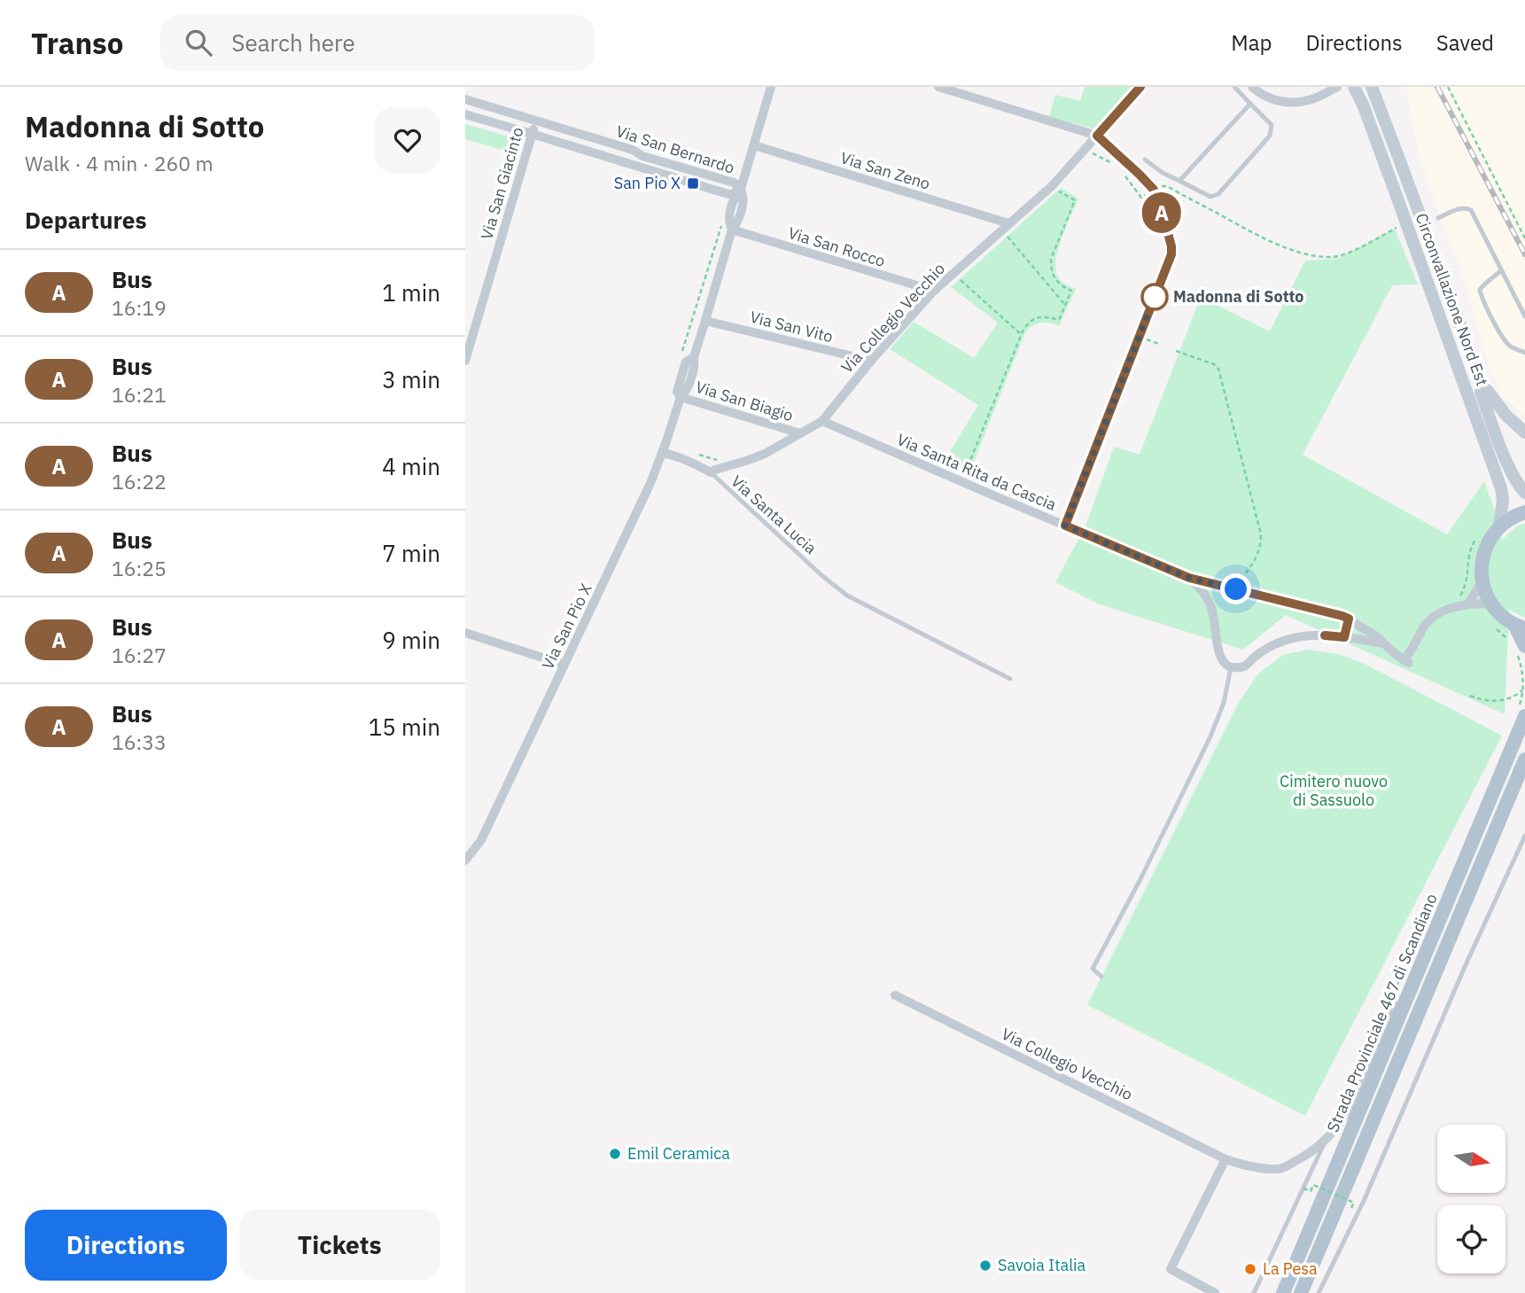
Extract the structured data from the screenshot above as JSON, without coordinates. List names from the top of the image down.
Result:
{
  "streets": {
    "main road": ["Circonvallazione Nord Est", "Strada Provinciale 467 di Scandiano"],
    "street": [
      "Via San Bernardo",
      "Via San Zeno",
      "Via San Giacinto",
      "Via San Rocco",
      "Via Collegio Vecchio",
      "Via San Vito",
      "Via San Biagio",
      "Via Santa Rita da Cascia",
      "Via San Pio X"
    ],
    "lane": ["Via Santa Lucia"]
  },
  "crossings": [
    ["Via San Bernardo", "Via San Giacinto"],
    ["Via San Bernardo", "Via San Pio X"],
    ["Via San Zeno", "Via Collegio Vecchio"],
    ["Via San Zeno", "Via San Pio X"],
    ["Via San Rocco", "Via Collegio Vecchio"],
    ["Via San Rocco", "Via San Pio X"],
    ["Via Collegio Vecchio", "Via San Vito"],
    ["Via Collegio Vecchio", "Via San Biagio"],
    ["Via Collegio Vecchio", "Via Santa Rita da Cascia"],
    ["Via Collegio Vecchio", "Via Santa Lucia"],
    ["Via Collegio Vecchio", "Strada Provinciale 467 di Scandiano"],
    ["Via San Vito", "Via San Pio X"],
    ["Via San Biagio", "Via San Pio X"]
  ],
  "parks": ["Cimitero nuovo di Sassuolo"],
  "places": {
    "transit": ["San Pio X"],
    "other": [
      "Madonna di Sotto",
      "Emil Ceramica",
      "Savoia Italia",
      "La Pesa"
    ]
  },
  "lines": ["bus line A"],
  "north": "right",
  "page": {
    "header": "Transo",
    "search": "Search here",
    "nav": ["Map", "Directions", "Saved"],
    "heading": [
      ["Madonna di Sotto", "Walk · 4 min · 260 m"],
      "Departures"
    ],
    "on_map": "A",
    "list": [
      {
        "mark": "A",
        "name": "Bus",
        "note": "16:19",
        "value": "1 min"
      },
      {
        "mark": "A",
        "name": "Bus",
        "note": "16:21",
        "value": "3 min"
      },
      {
        "mark": "A",
        "name": "Bus",
        "note": "16:22",
        "value": "4 min"
      },
      {
        "mark": "A",
        "name": "Bus",
        "note": "16:25",
        "value": "7 min"
      },
      {
        "mark": "A",
        "name": "Bus",
        "note": "16:27",
        "value": "9 min"
      },
      {
        "mark": "A",
        "name": "Bus",
        "note": "16:33",
        "value": "15 min"
      }
    ],
    "buttons": ["Directions", "Tickets"]
  }
}
